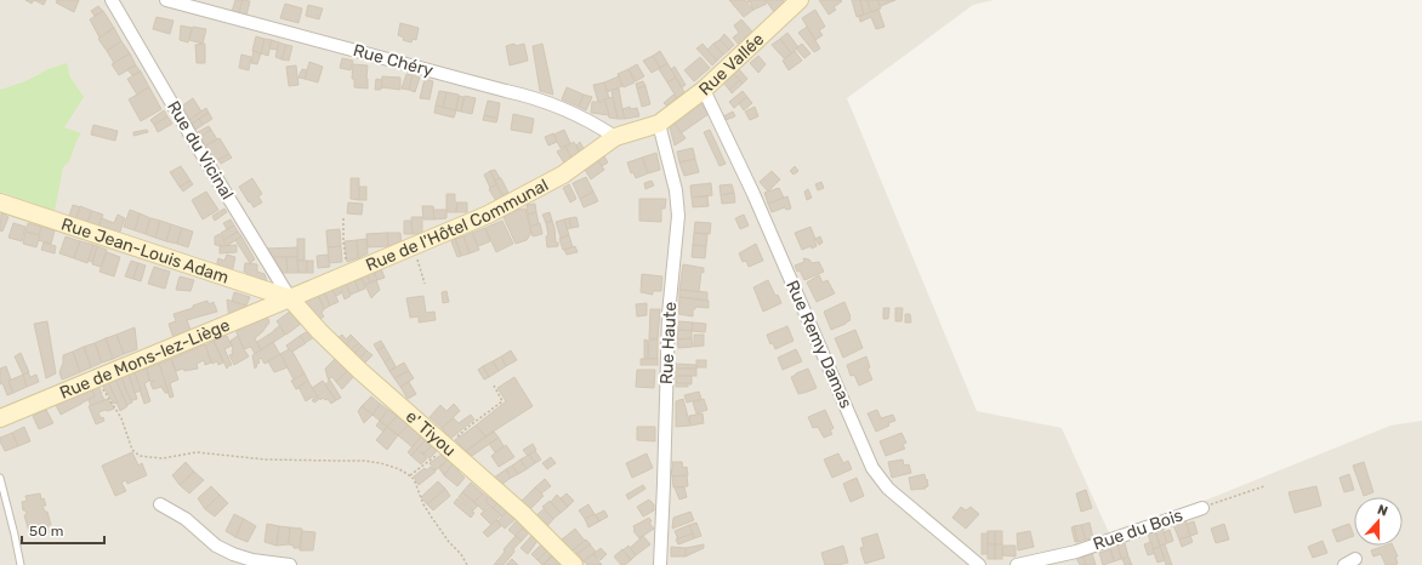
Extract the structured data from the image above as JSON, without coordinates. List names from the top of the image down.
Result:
{
  "streets": {
    "street": [
      "Rue Chéry",
      "Rue Vallée",
      "Rue du Vicinal",
      "Rue de l'Hôtel Communal",
      "Rue Jean-Louis Adam",
      "Rue Haute",
      "Rue Remy Damas",
      "Rue de Mons-lez-Liège",
      "e' Tiyou",
      "Rue du Bois"
    ]
  },
  "crossings": [
    ["Rue Chéry", "Rue de l'Hôtel Communal"],
    ["Rue Vallée", "Rue de l'Hôtel Communal"],
    ["Rue Vallée", "Rue Haute"],
    ["Rue Vallée", "Rue Remy Damas"],
    ["Rue du Vicinal", "Rue de l'Hôtel Communal"],
    ["Rue du Vicinal", "Rue Jean-Louis Adam"],
    ["Rue du Vicinal", "Rue de Mons-lez-Liège"],
    ["Rue du Vicinal", "e' Tiyou"],
    ["Rue de l'Hôtel Communal", "Rue Jean-Louis Adam"],
    ["Rue de l'Hôtel Communal", "Rue Haute"],
    ["Rue de l'Hôtel Communal", "Rue de Mons-lez-Liège"],
    ["Rue de l'Hôtel Communal", "e' Tiyou"],
    ["Rue Jean-Louis Adam", "Rue de Mons-lez-Liège"],
    ["Rue Jean-Louis Adam", "e' Tiyou"],
    ["Rue de Mons-lez-Liège", "e' Tiyou"]
  ],
  "scale_bar": "50 m",
  "north": "top"
}
